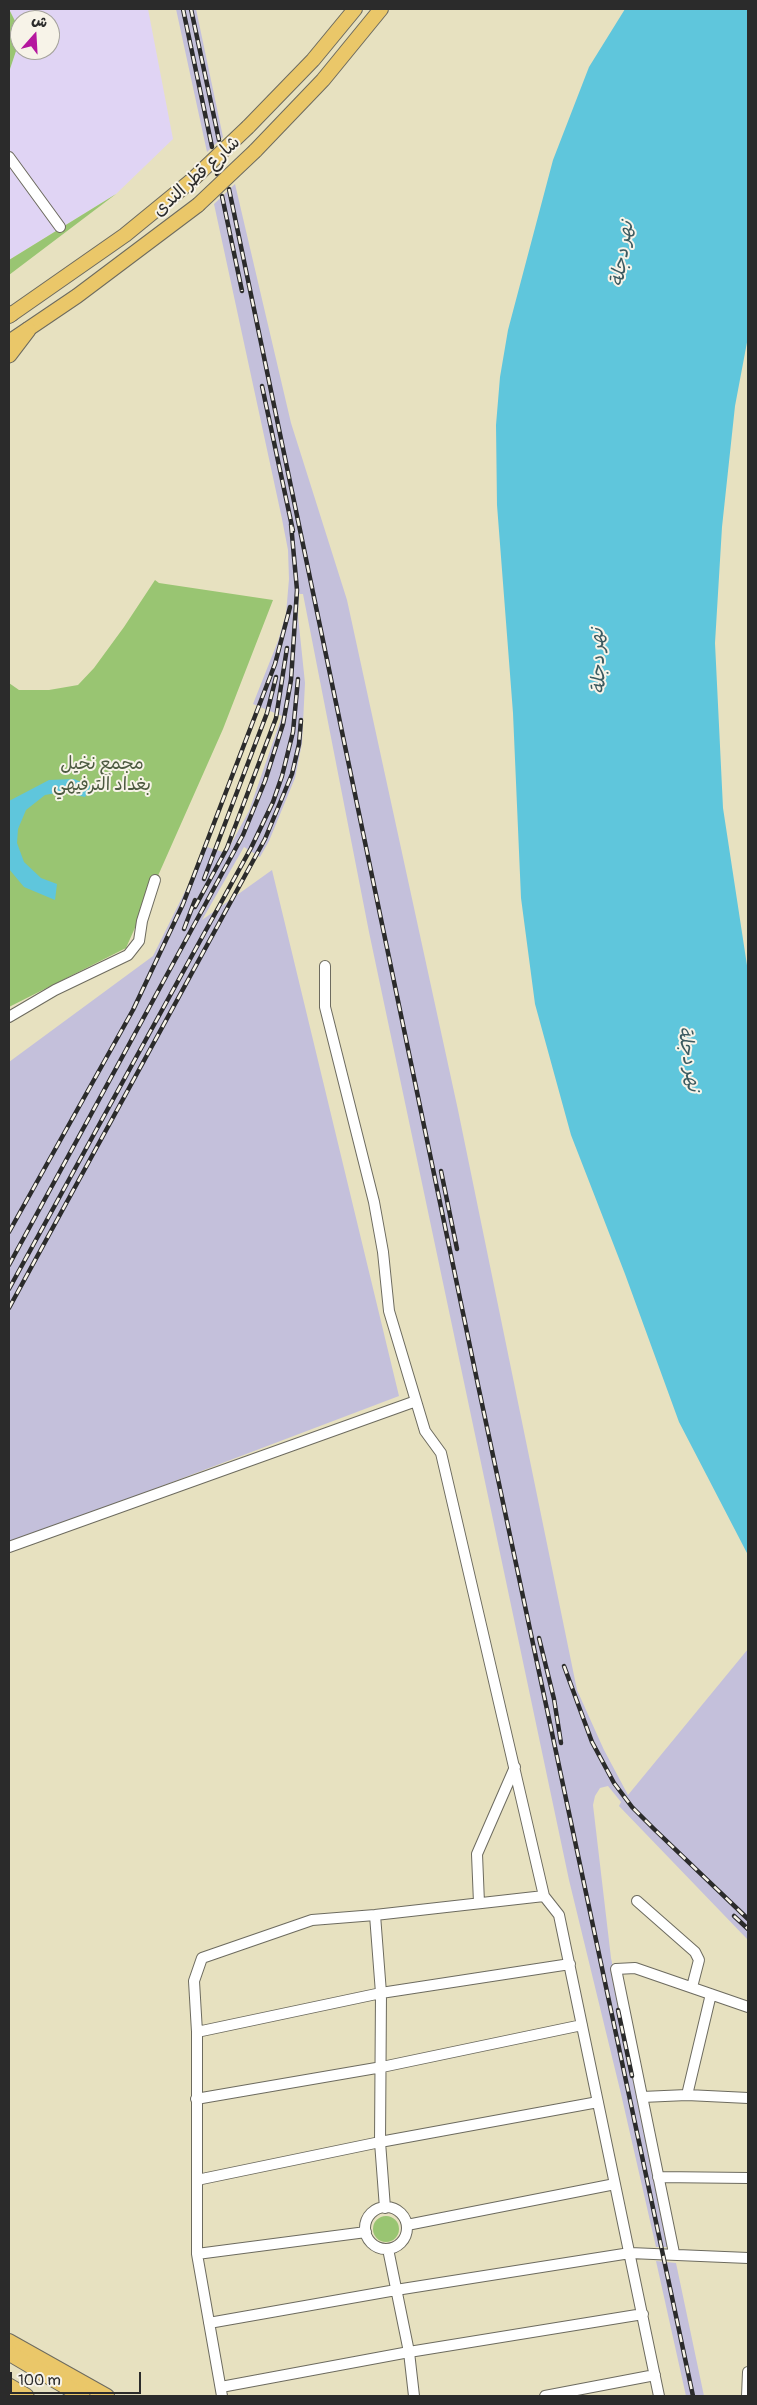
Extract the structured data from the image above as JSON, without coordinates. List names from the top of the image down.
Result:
{
  "streets": {
    "main road": ["شارع قطر الندى"]
  },
  "water": ["نهر دجلة"],
  "parks": ["مجمع نخيل بغداد الترفيهي"],
  "scale_bar": "100 m",
  "north": "top"
}
